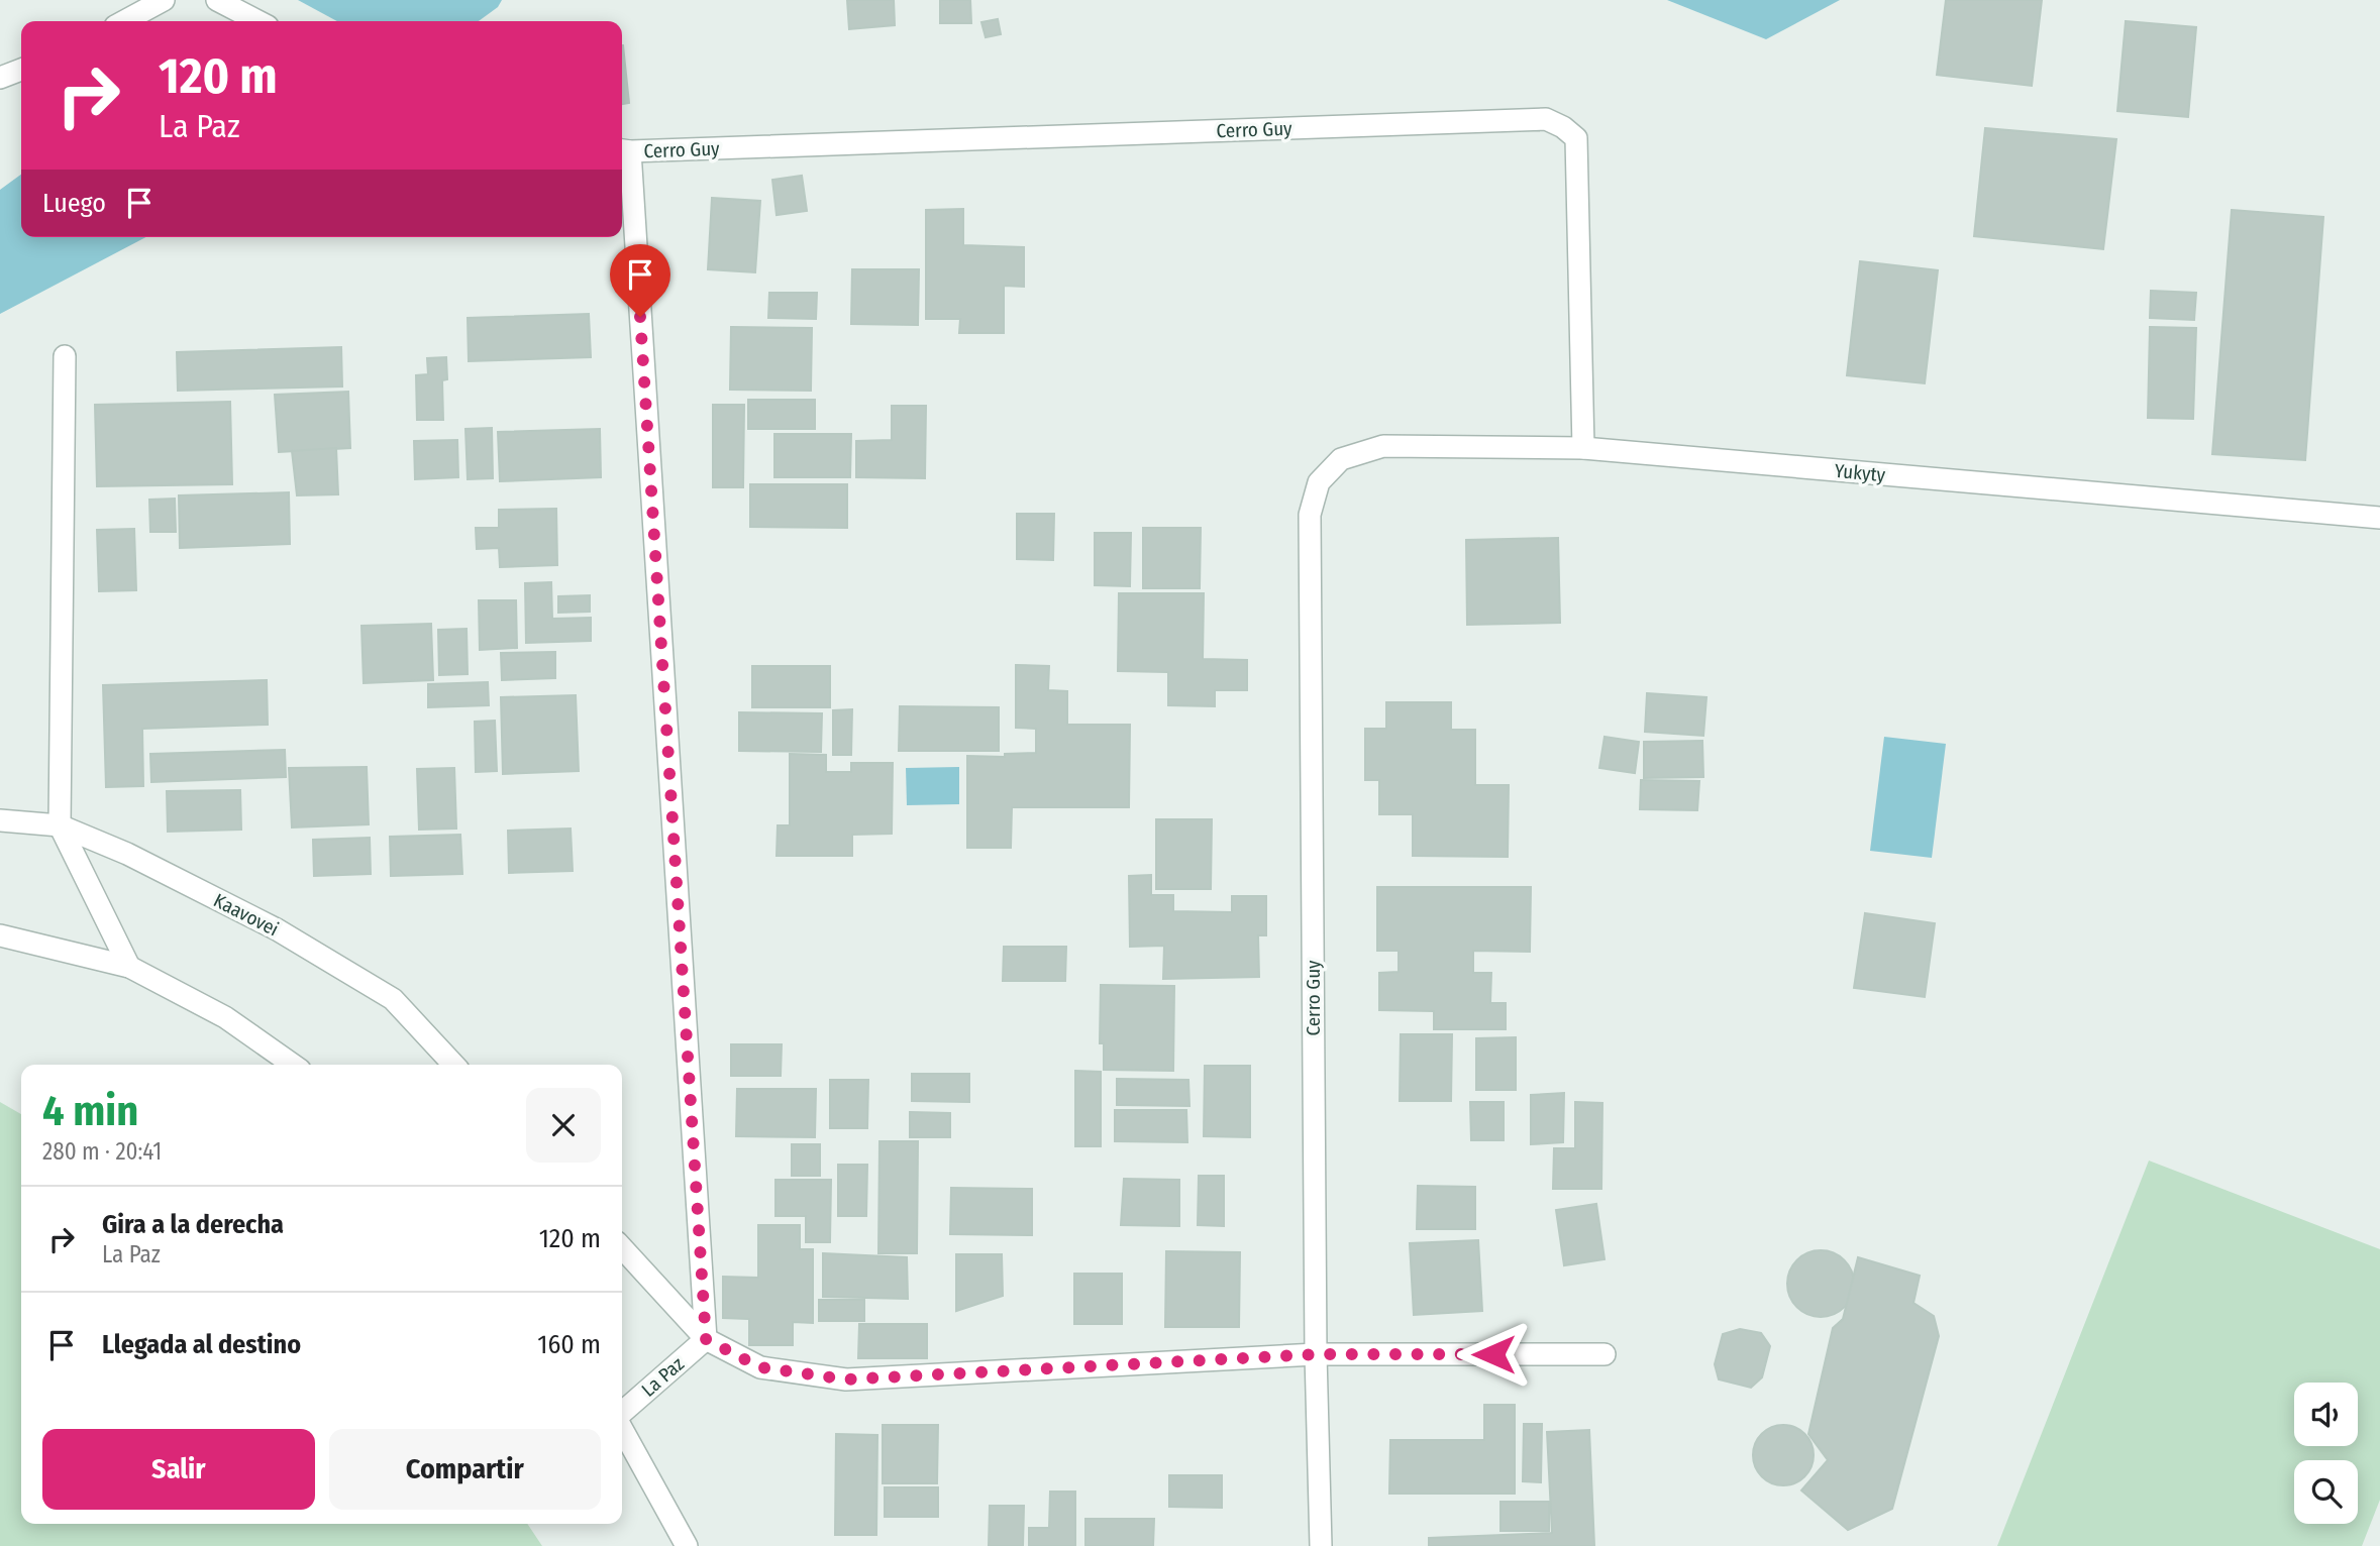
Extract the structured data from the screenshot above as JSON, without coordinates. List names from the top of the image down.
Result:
{
  "streets": {
    "street": [
      "Cerro Guy",
      "Yukyty",
      "Kaavovei",
      "La Paz"
    ]
  },
  "crossings": [
    ["Cerro Guy", "Yukyty"]
  ],
  "page": {
    "turn": ["120 m", "La Paz"],
    "then": "Luego",
    "heading": ["4 min", "280 m · 20:41"],
    "list": [
      {
        "name": "Gira a la derecha",
        "note": "La Paz",
        "value": "120 m"
      },
      {
        "name": "Llegada al destino",
        "value": "160 m"
      }
    ],
    "buttons": ["Salir", "Compartir"]
  }
}
